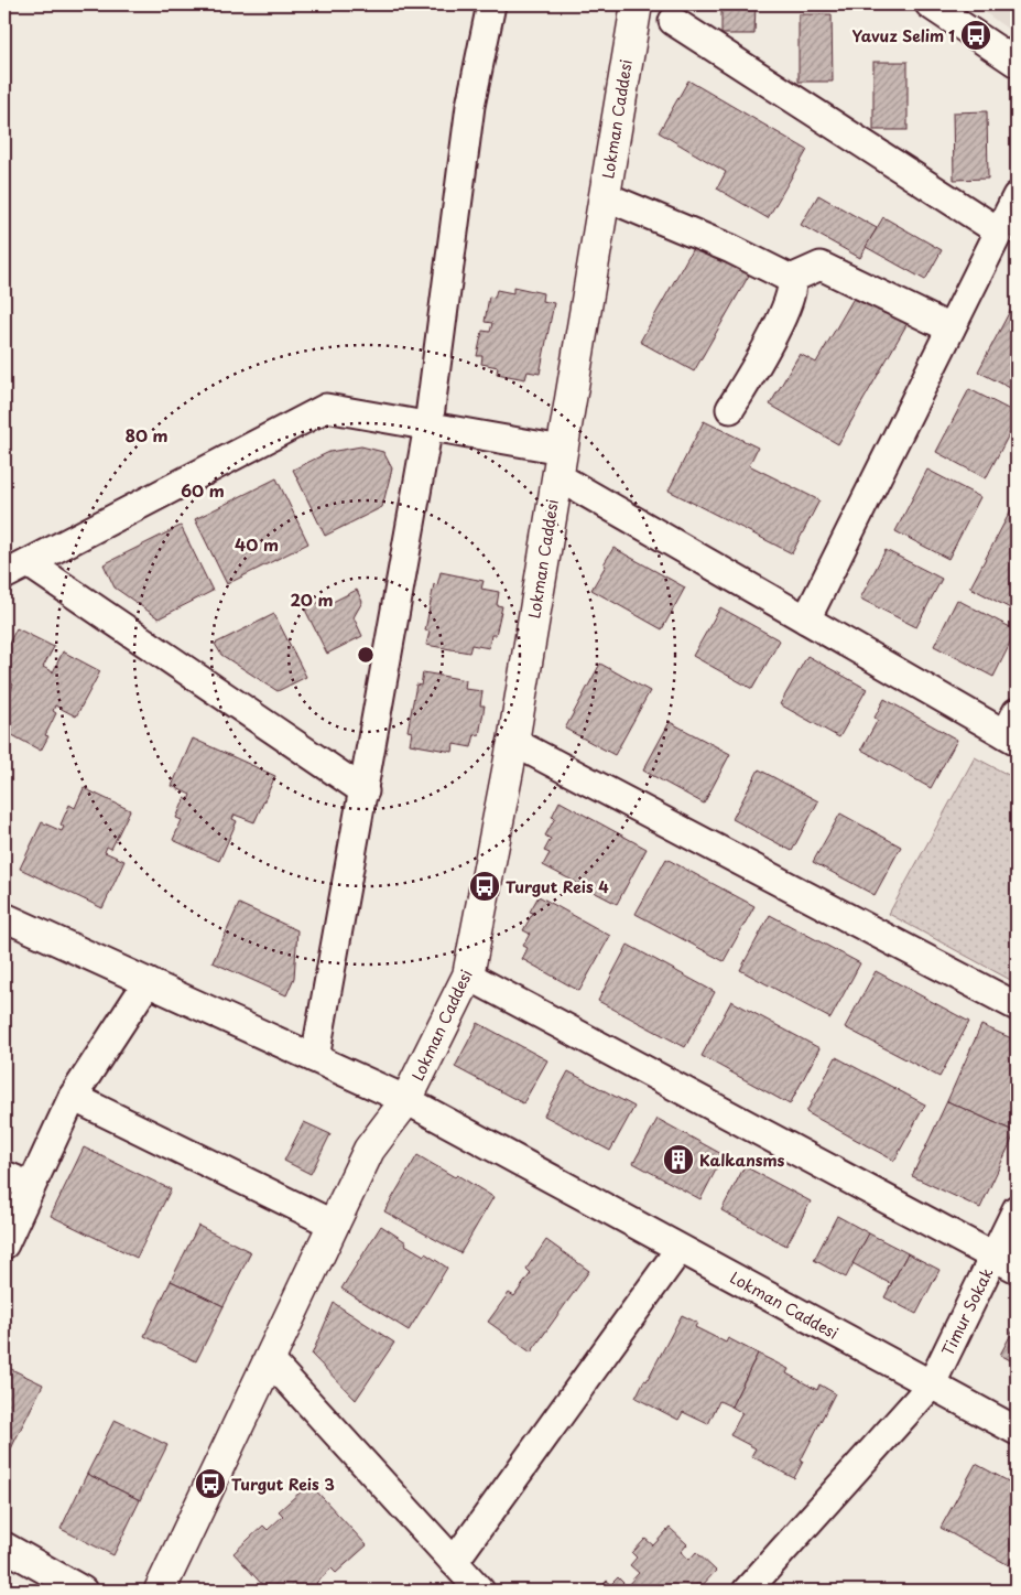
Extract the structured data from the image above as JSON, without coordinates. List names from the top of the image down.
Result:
{
  "streets": {
    "street": ["Lokman Caddesi", "Timur Sokak"]
  },
  "crossings": [
    ["Lokman Caddesi", "Timur Sokak"]
  ],
  "places": {
    "bus stop": ["Yavuz Selim 1", "Turgut Reis 4", "Turgut Reis 3"],
    "building": ["Kalkansms"]
  },
  "rings": [
    "80 m",
    "60 m",
    "40 m",
    "20 m"
  ]
}
